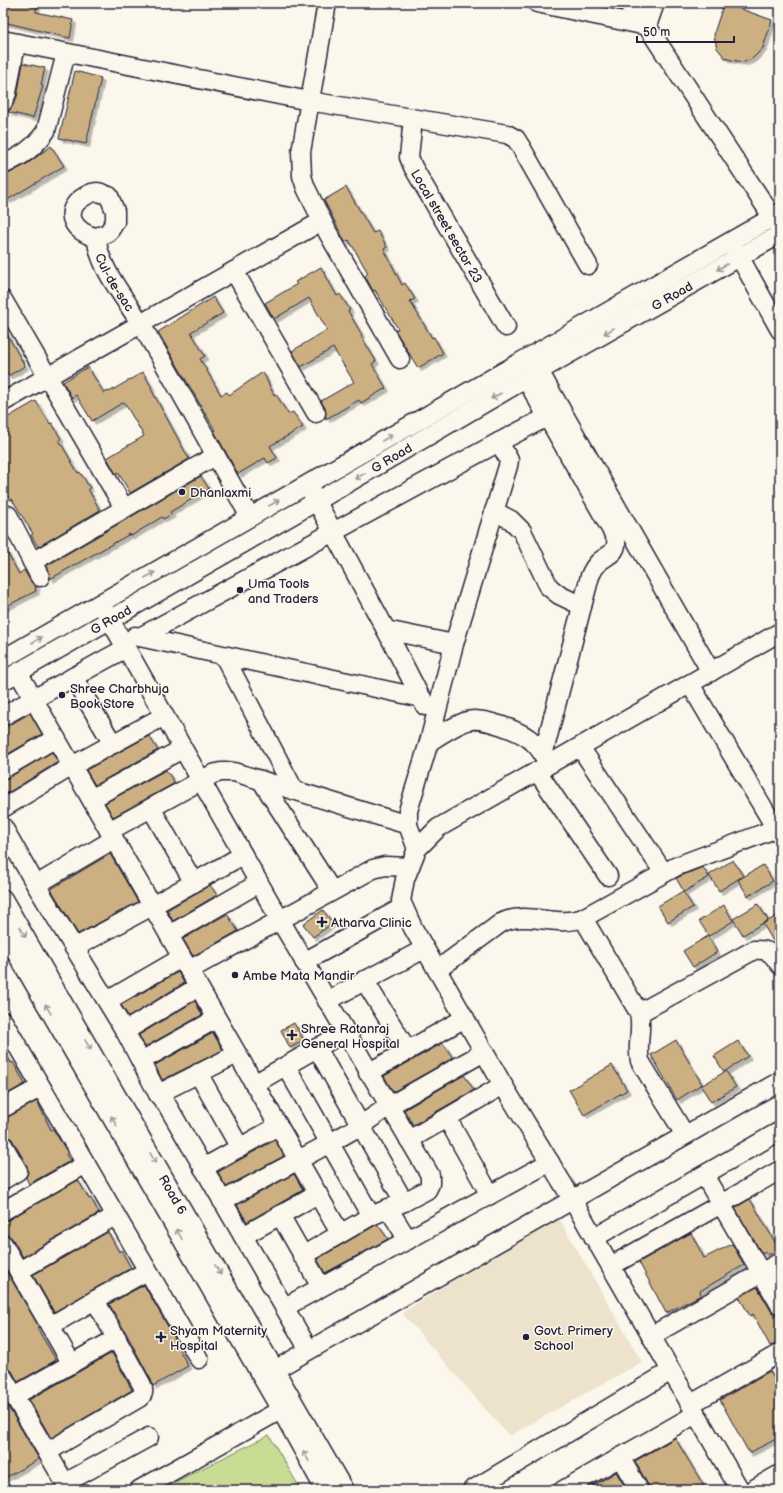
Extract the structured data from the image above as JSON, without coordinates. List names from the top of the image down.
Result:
{
  "streets": {
    "street": [
      "Local street sector 23",
      "Cul-de-sac",
      "G Road",
      "Road 6"
    ]
  },
  "crossings": [
    ["Cul-de-sac", "G Road"]
  ],
  "places": {
    "other": [
      "Dhanlaxmi",
      "Uma Tools and Traders",
      "Shree Charbhuja Book Store",
      "Ambe Mata Mandir",
      "Govt. Primery School"
    ],
    "health": ["Atharva Clinic", "Shree Ratanraj General Hospital", "Shyam Maternity Hospital"]
  },
  "scale_bar": "50 m"
}
